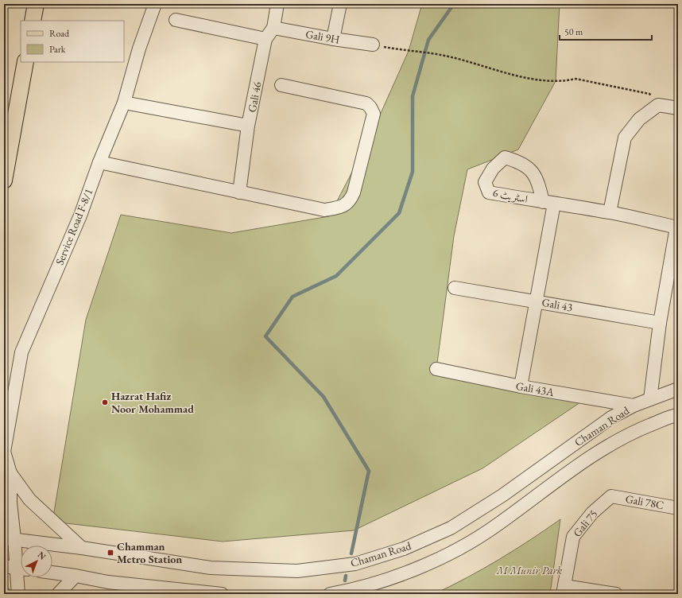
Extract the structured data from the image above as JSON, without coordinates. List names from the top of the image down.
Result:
{
  "streets": {
    "street": [
      "Gali 9H",
      "Gali 46",
      "اسٹریٹ 6",
      "Service Road F-8/1",
      "Gali 43",
      "Gali 43A",
      "Chaman Road",
      "Gali 78C",
      "Gali 75"
    ]
  },
  "crossings": [
    ["Gali 9H", "Gali 46"],
    ["Service Road F-8/1", "Chaman Road"],
    ["Gali 43A", "Chaman Road"],
    ["Gali 78C", "Gali 75"]
  ],
  "parks": ["M Munir Park"],
  "places": {
    "other": ["Hazrat Hafiz Noor Mohammad"],
    "transit": ["Chamman Metro Station"]
  },
  "legend": ["Road", "Park"],
  "scale_bar": "50 m",
  "north": "top right"
}
